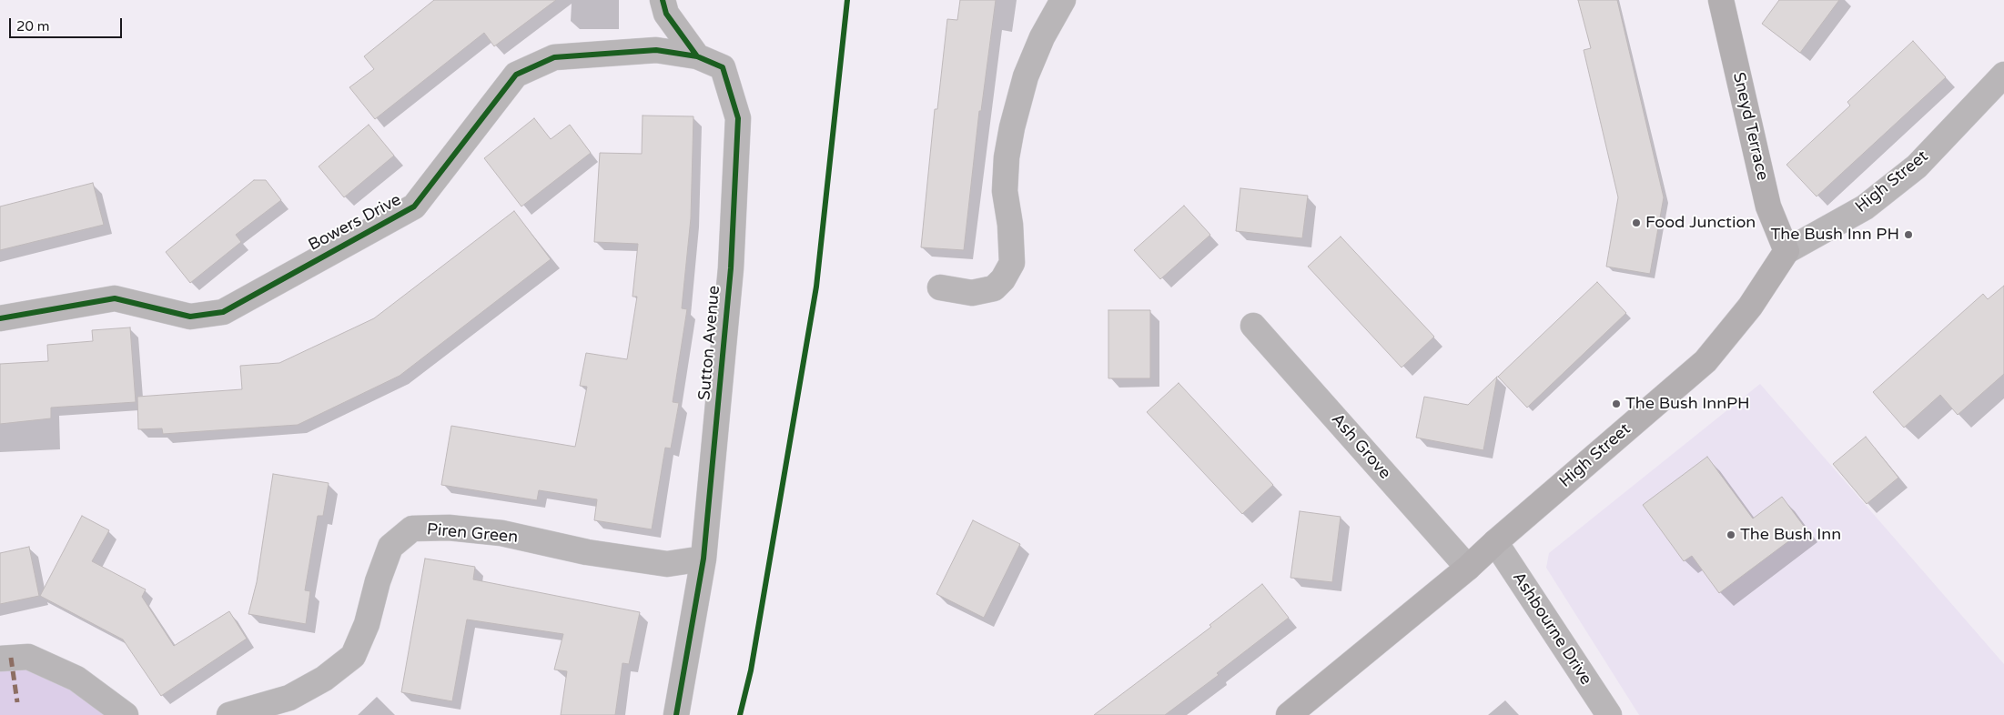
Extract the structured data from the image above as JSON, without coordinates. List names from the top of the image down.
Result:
{
  "streets": {
    "main road": ["Sneyd Terrace", "High Street"],
    "street": [
      "Bowers Drive",
      "Sutton Avenue",
      "Ash Grove",
      "Piren Green",
      "Ashbourne Drive"
    ]
  },
  "crossings": [
    ["Sneyd Terrace", "High Street"],
    ["High Street", "Ash Grove"],
    ["High Street", "Ashbourne Drive"],
    ["Bowers Drive", "Sutton Avenue"],
    ["Sutton Avenue", "Piren Green"]
  ],
  "places": [
    "Food Junction",
    "The Bush Inn PH",
    "The Bush InnPH",
    "The Bush Inn"
  ],
  "scale_bar": "20 m"
}
